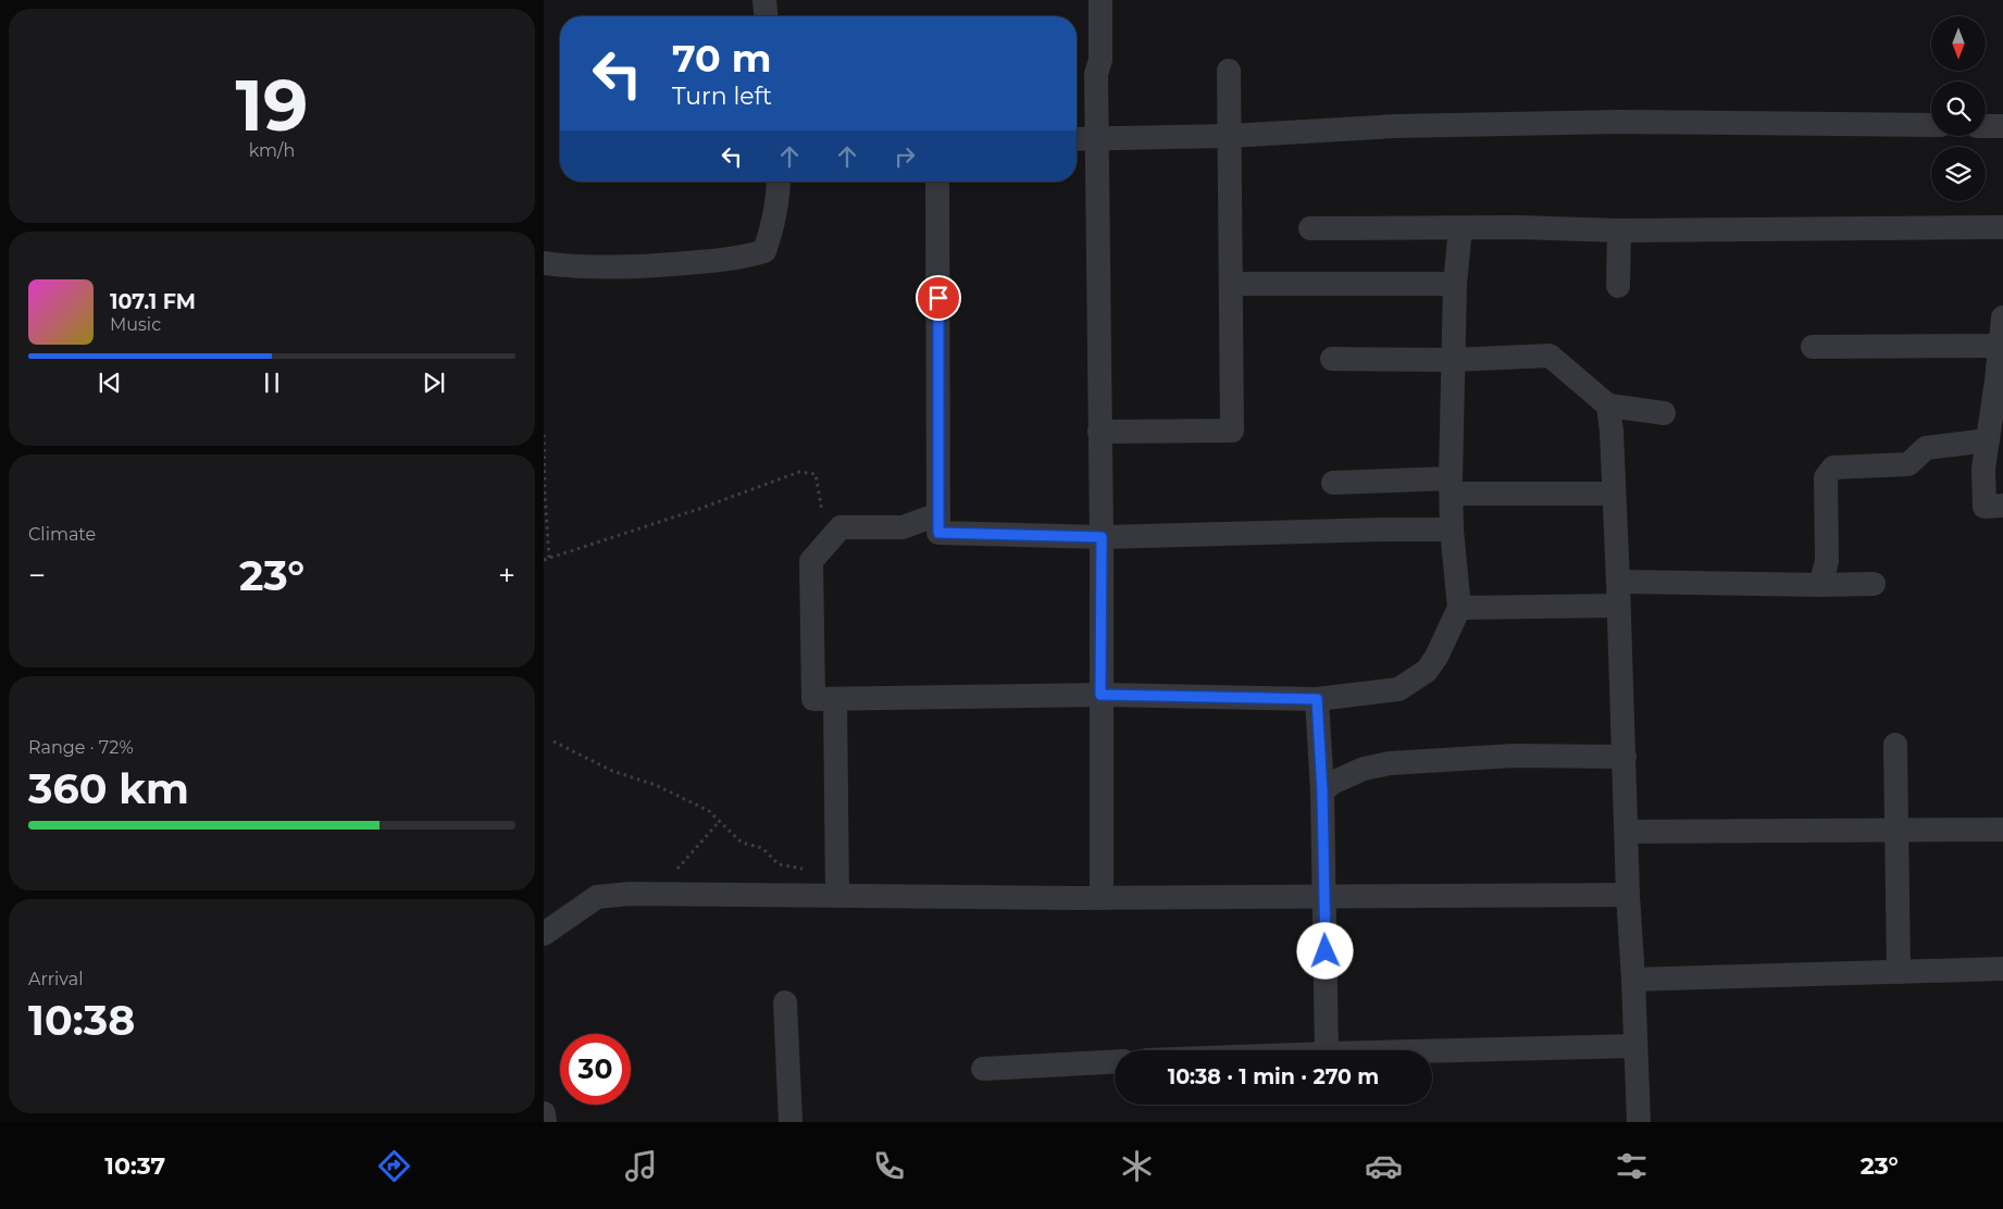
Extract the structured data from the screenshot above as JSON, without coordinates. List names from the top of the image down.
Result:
{
  "north": "bottom",
  "page": {
    "tile": [
      ["19", "km/h"],
      "Climate",
      ["Range · 72%", "360 km"],
      ["Arrival", "10:38"]
    ],
    "turn": ["70 m", "Turn left"],
    "song": ["107.1 FM", "Music"],
    "heat": ["−", "23°", "+"],
    "limit": "30",
    "trip": "10:38 · 1 min · 270 m",
    "tabs": ["10:37", "23°"]
  }
}
